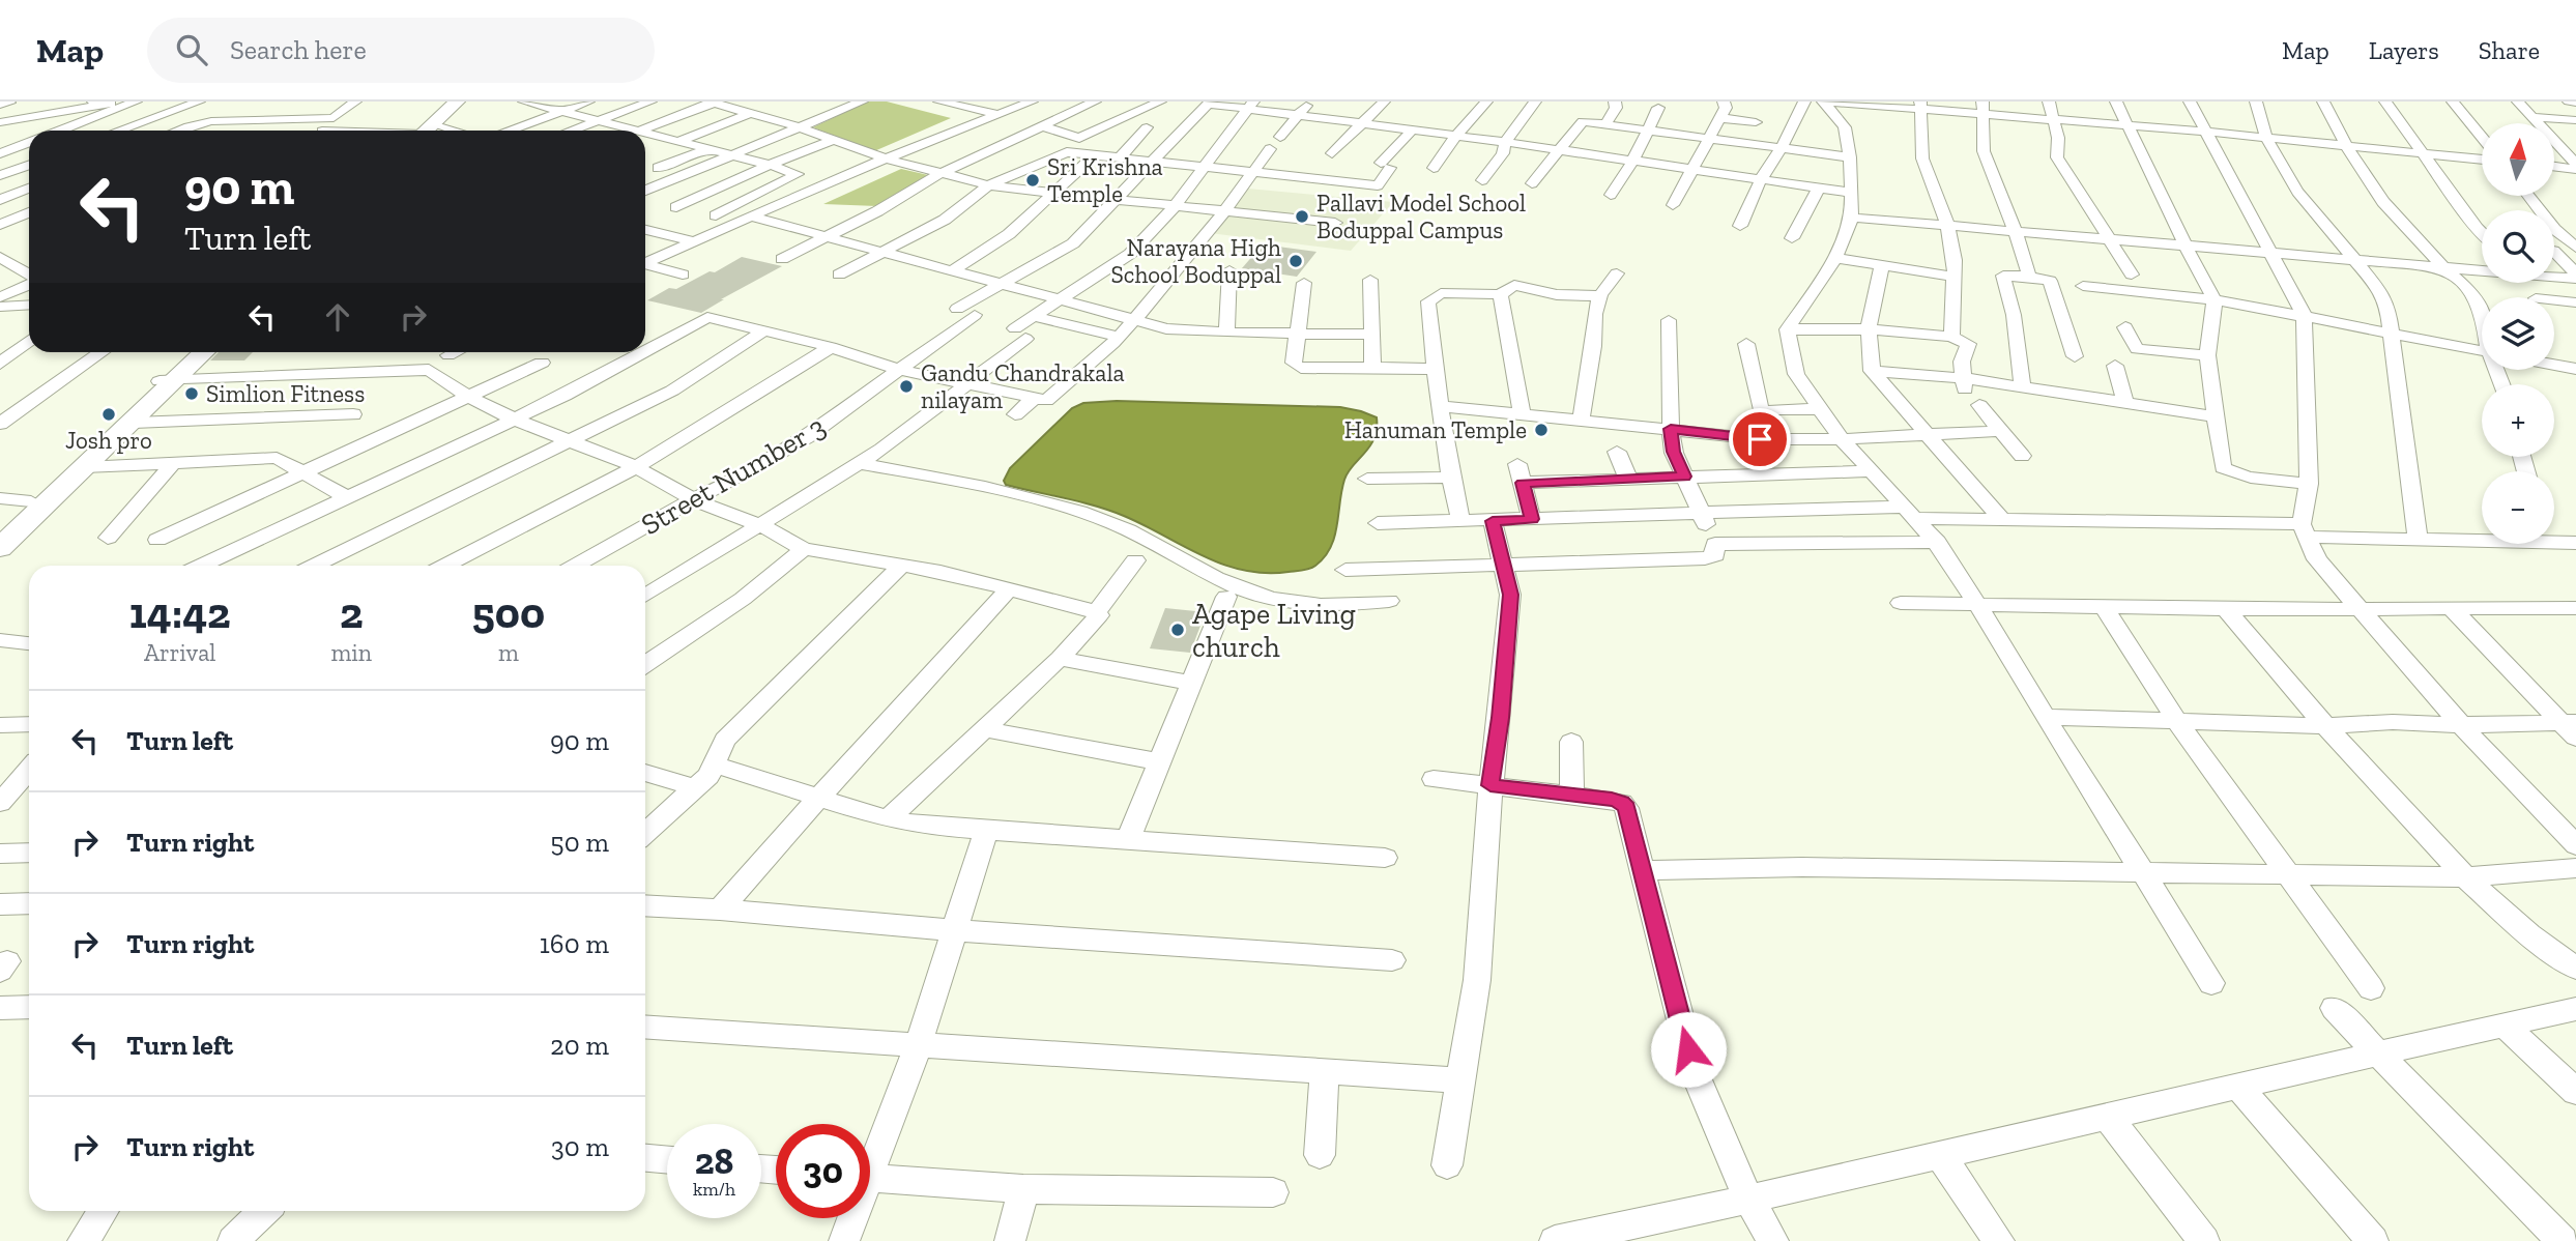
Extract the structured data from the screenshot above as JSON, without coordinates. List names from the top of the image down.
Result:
{
  "streets": {
    "street": ["Street Number 3"]
  },
  "places": [
    "Sri Krishna Temple",
    "Pallavi Model School Boduppal Campus",
    "Narayana High School Boduppal",
    "Gandu Chandrakala nilayam",
    "Simlion Fitness",
    "Josh pro",
    "Hanuman Temple",
    "Agape Living church"
  ],
  "north": "top",
  "page": {
    "header": "Map",
    "search": "Search here",
    "nav": ["Map", "Layers", "Share"],
    "map_buttons": ["+", "−"],
    "turn": ["90 m", "Turn left"],
    "eta": [
      "14:42",
      "Arrival",
      "2",
      "min",
      "500",
      "m"
    ],
    "list": [
      {
        "name": "Turn left",
        "value": "90 m"
      },
      {
        "name": "Turn right",
        "value": "50 m"
      },
      {
        "name": "Turn right",
        "value": "160 m"
      },
      {
        "name": "Turn left",
        "value": "20 m"
      },
      {
        "name": "Turn right",
        "value": "30 m"
      }
    ],
    "speed": "28 km/h",
    "limit": "30"
  }
}
